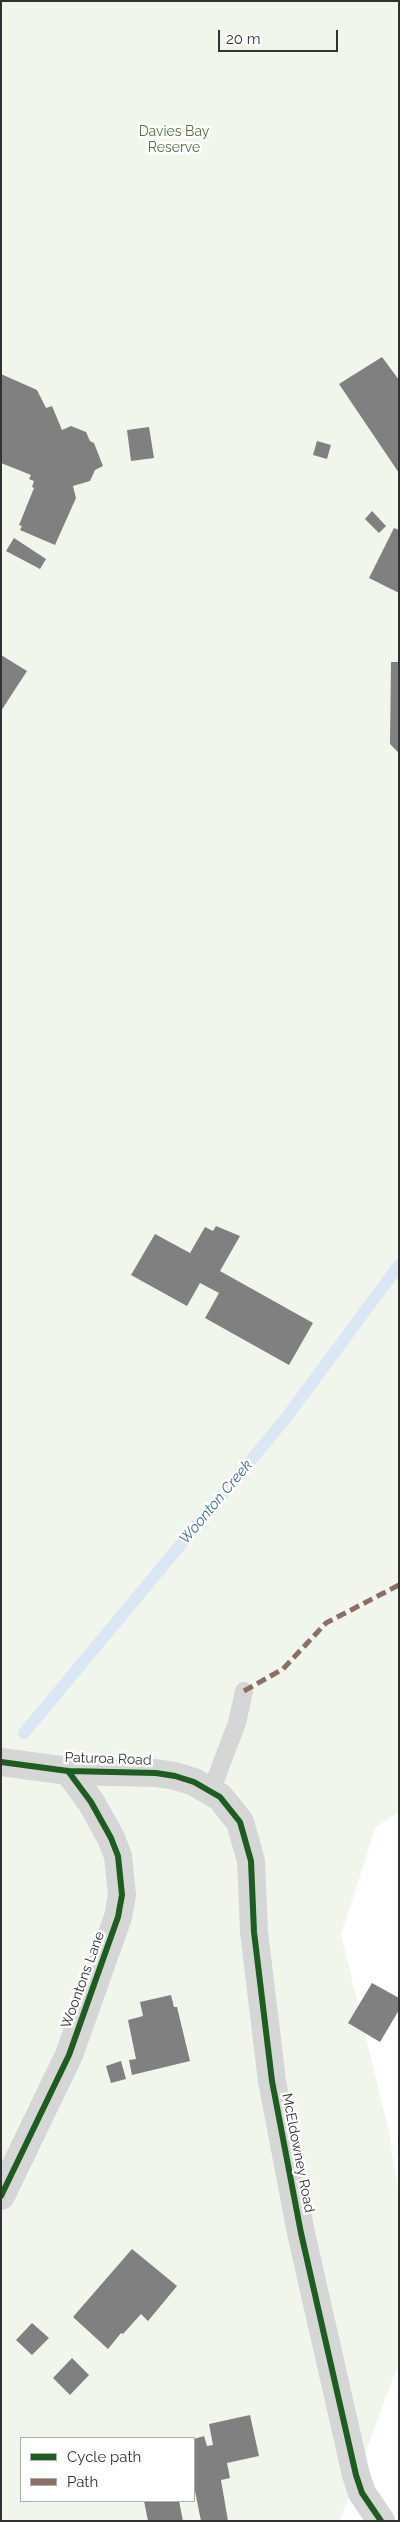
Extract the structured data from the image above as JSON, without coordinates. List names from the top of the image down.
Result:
{
  "streets": {
    "street": ["Paturoa Road", "Woontons Lane", "McEldowney Road"]
  },
  "crossings": [
    ["Paturoa Road", "Woontons Lane"],
    ["Paturoa Road", "McEldowney Road"]
  ],
  "water": ["Woonton Creek"],
  "parks": ["Davies Bay Reserve"],
  "legend": ["Cycle path", "Path"],
  "scale_bar": "20 m"
}
